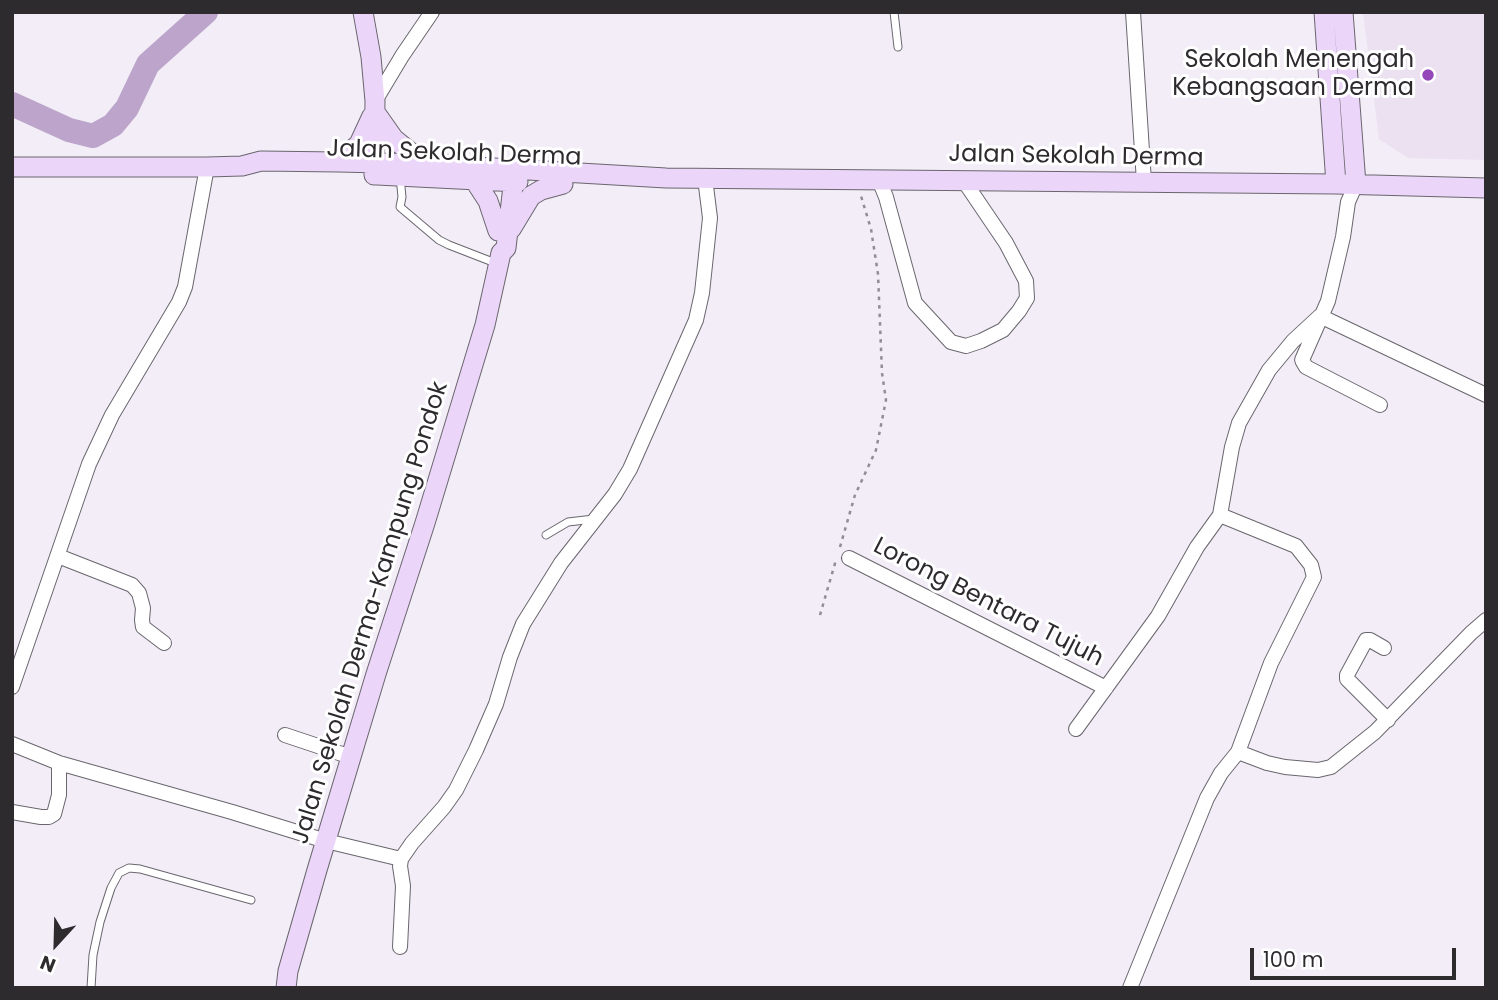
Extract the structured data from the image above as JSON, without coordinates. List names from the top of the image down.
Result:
{
  "streets": {
    "street": ["Jalan Sekolah Derma", "Lorong Bentara Tujuh", "Jalan Sekolah Derma-Kampung Pondok"]
  },
  "crossings": [
    ["Jalan Sekolah Derma", "Jalan Sekolah Derma-Kampung Pondok"]
  ],
  "places": ["Sekolah Menengah Kebangsaan Derma"],
  "scale_bar": "100 m",
  "north": "bottom"
}
